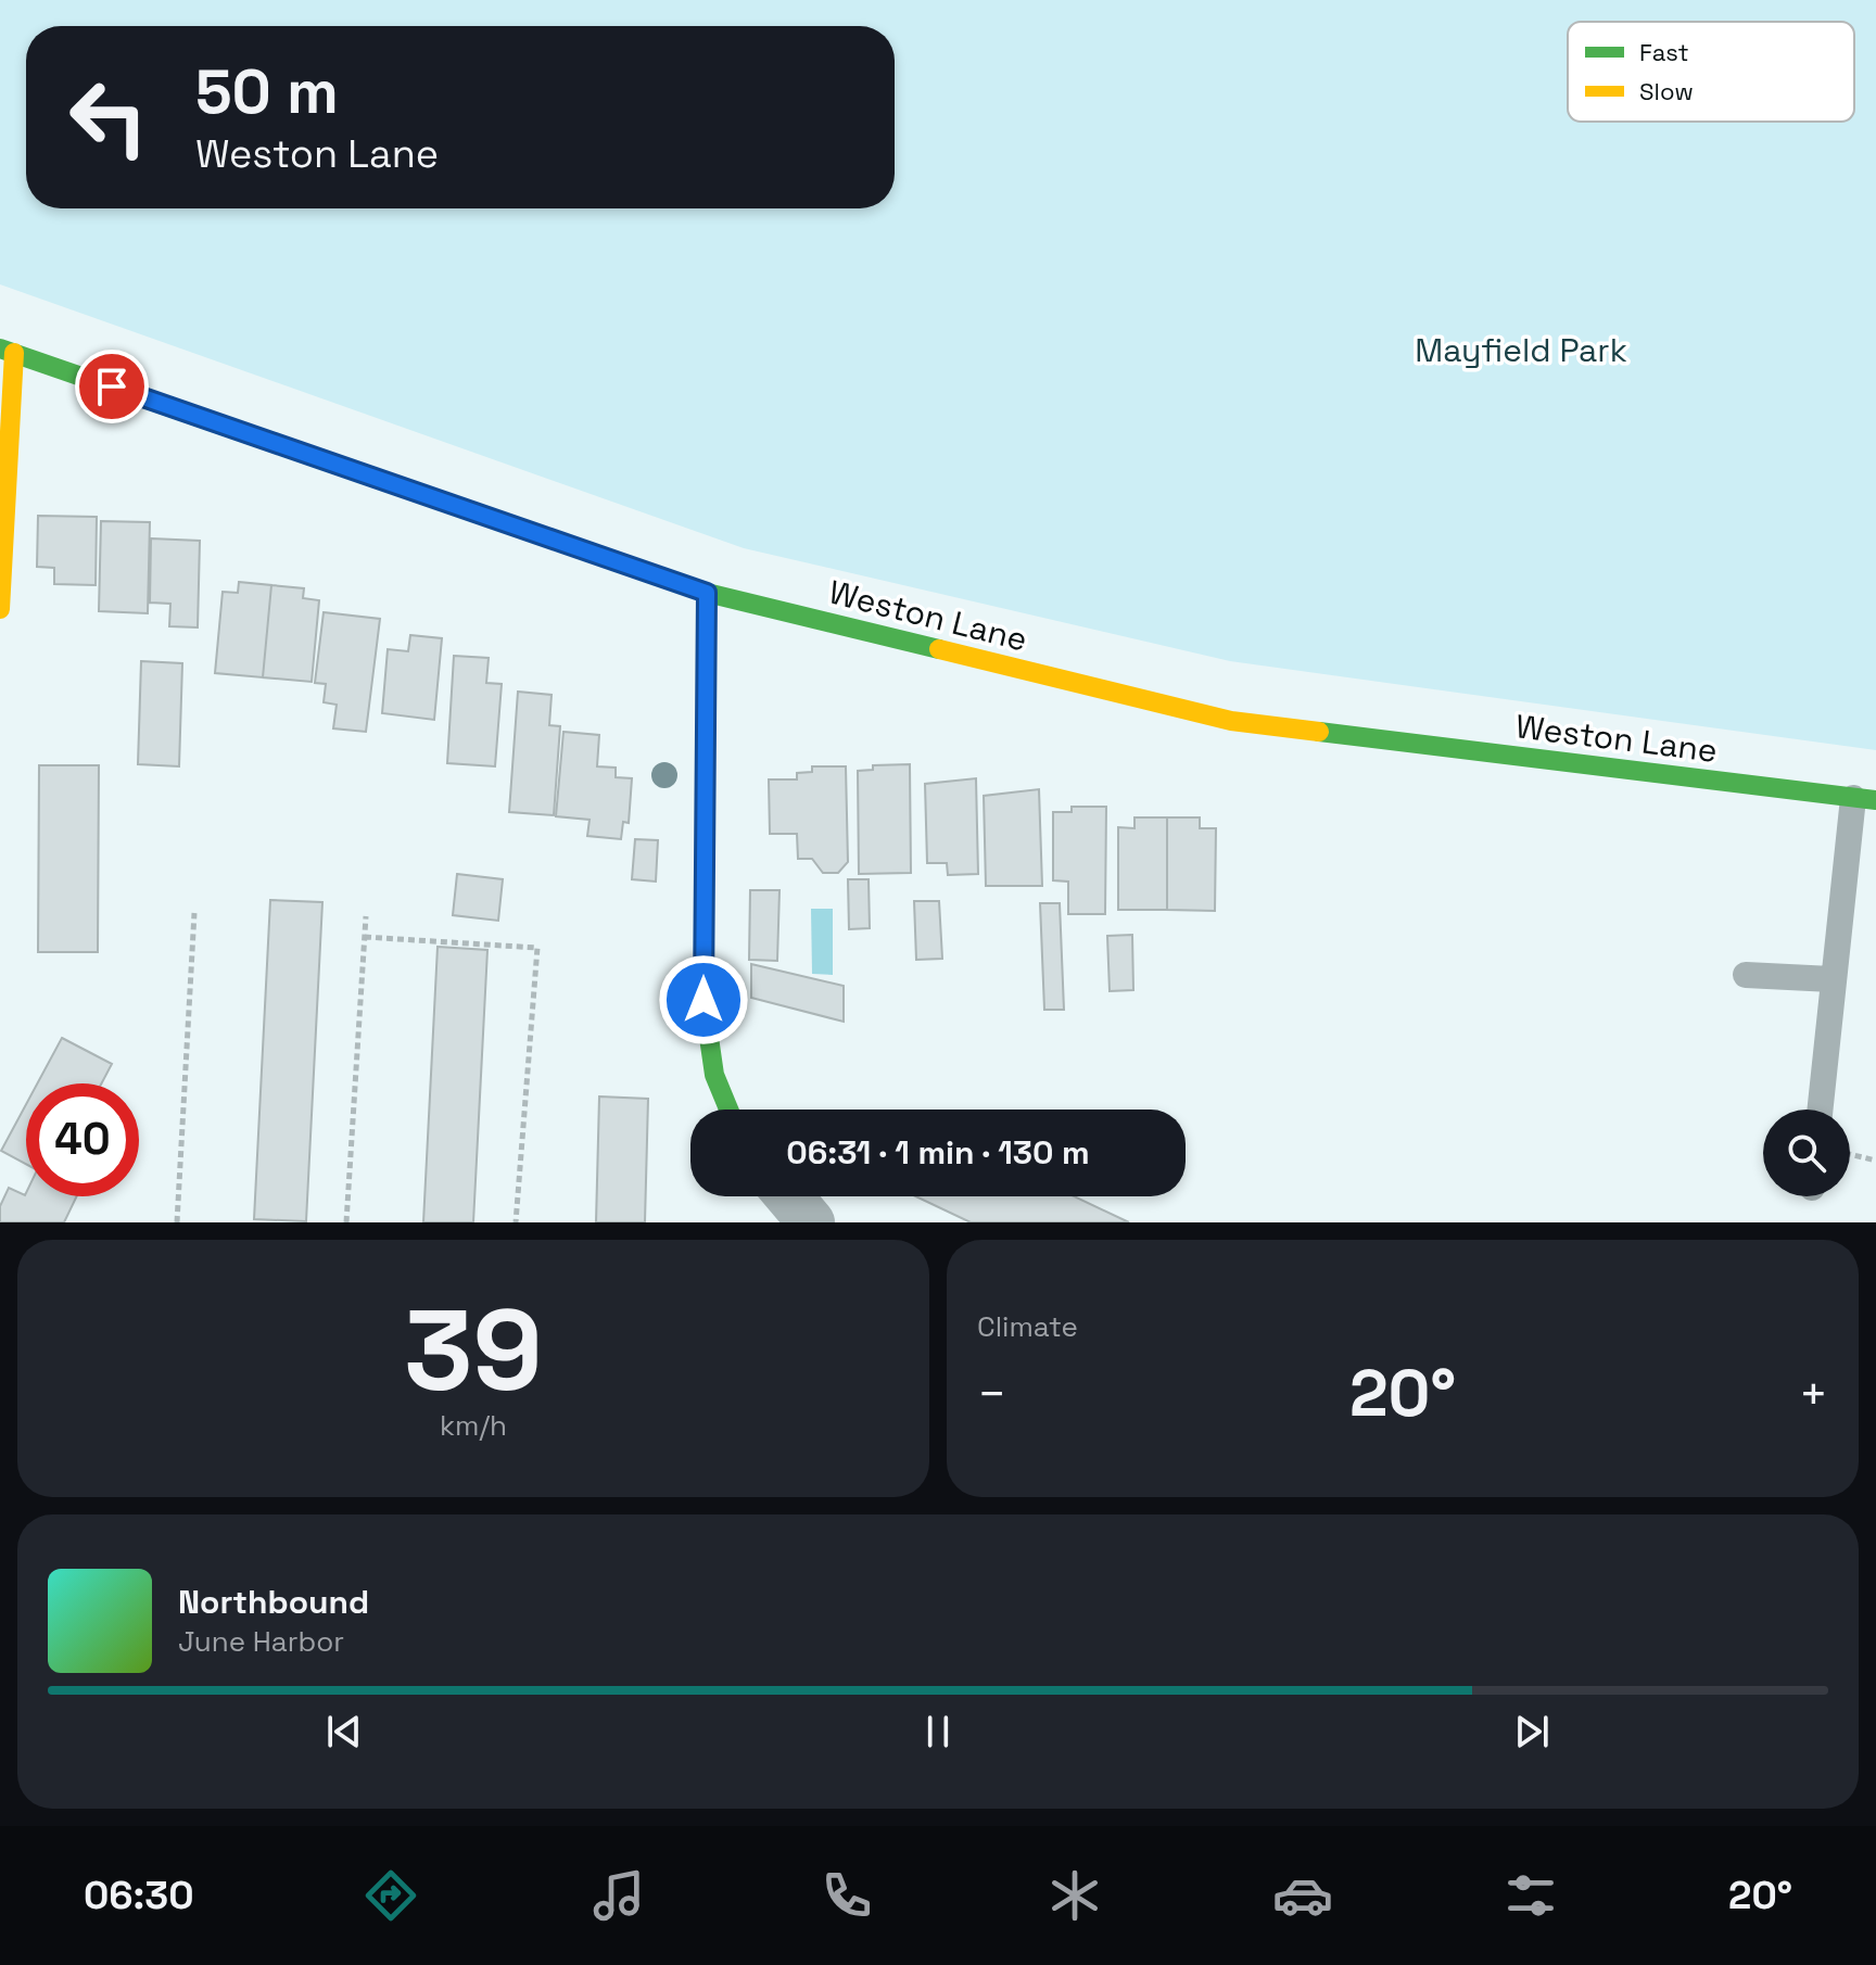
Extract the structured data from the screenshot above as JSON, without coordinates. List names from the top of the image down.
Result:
{
  "streets": {
    "street": ["Weston Lane"]
  },
  "parks": ["Mayfield Park"],
  "legend": ["Fast", "Slow"],
  "page": {
    "turn": ["50 m", "Weston Lane"],
    "limit": "40",
    "trip": "06:31 · 1 min · 130 m",
    "tile": [
      ["39", "km/h"],
      "Climate"
    ],
    "heat": ["−", "20°", "+"],
    "song": ["Northbound", "June Harbor"],
    "tabs": ["06:30", "20°"]
  }
}
